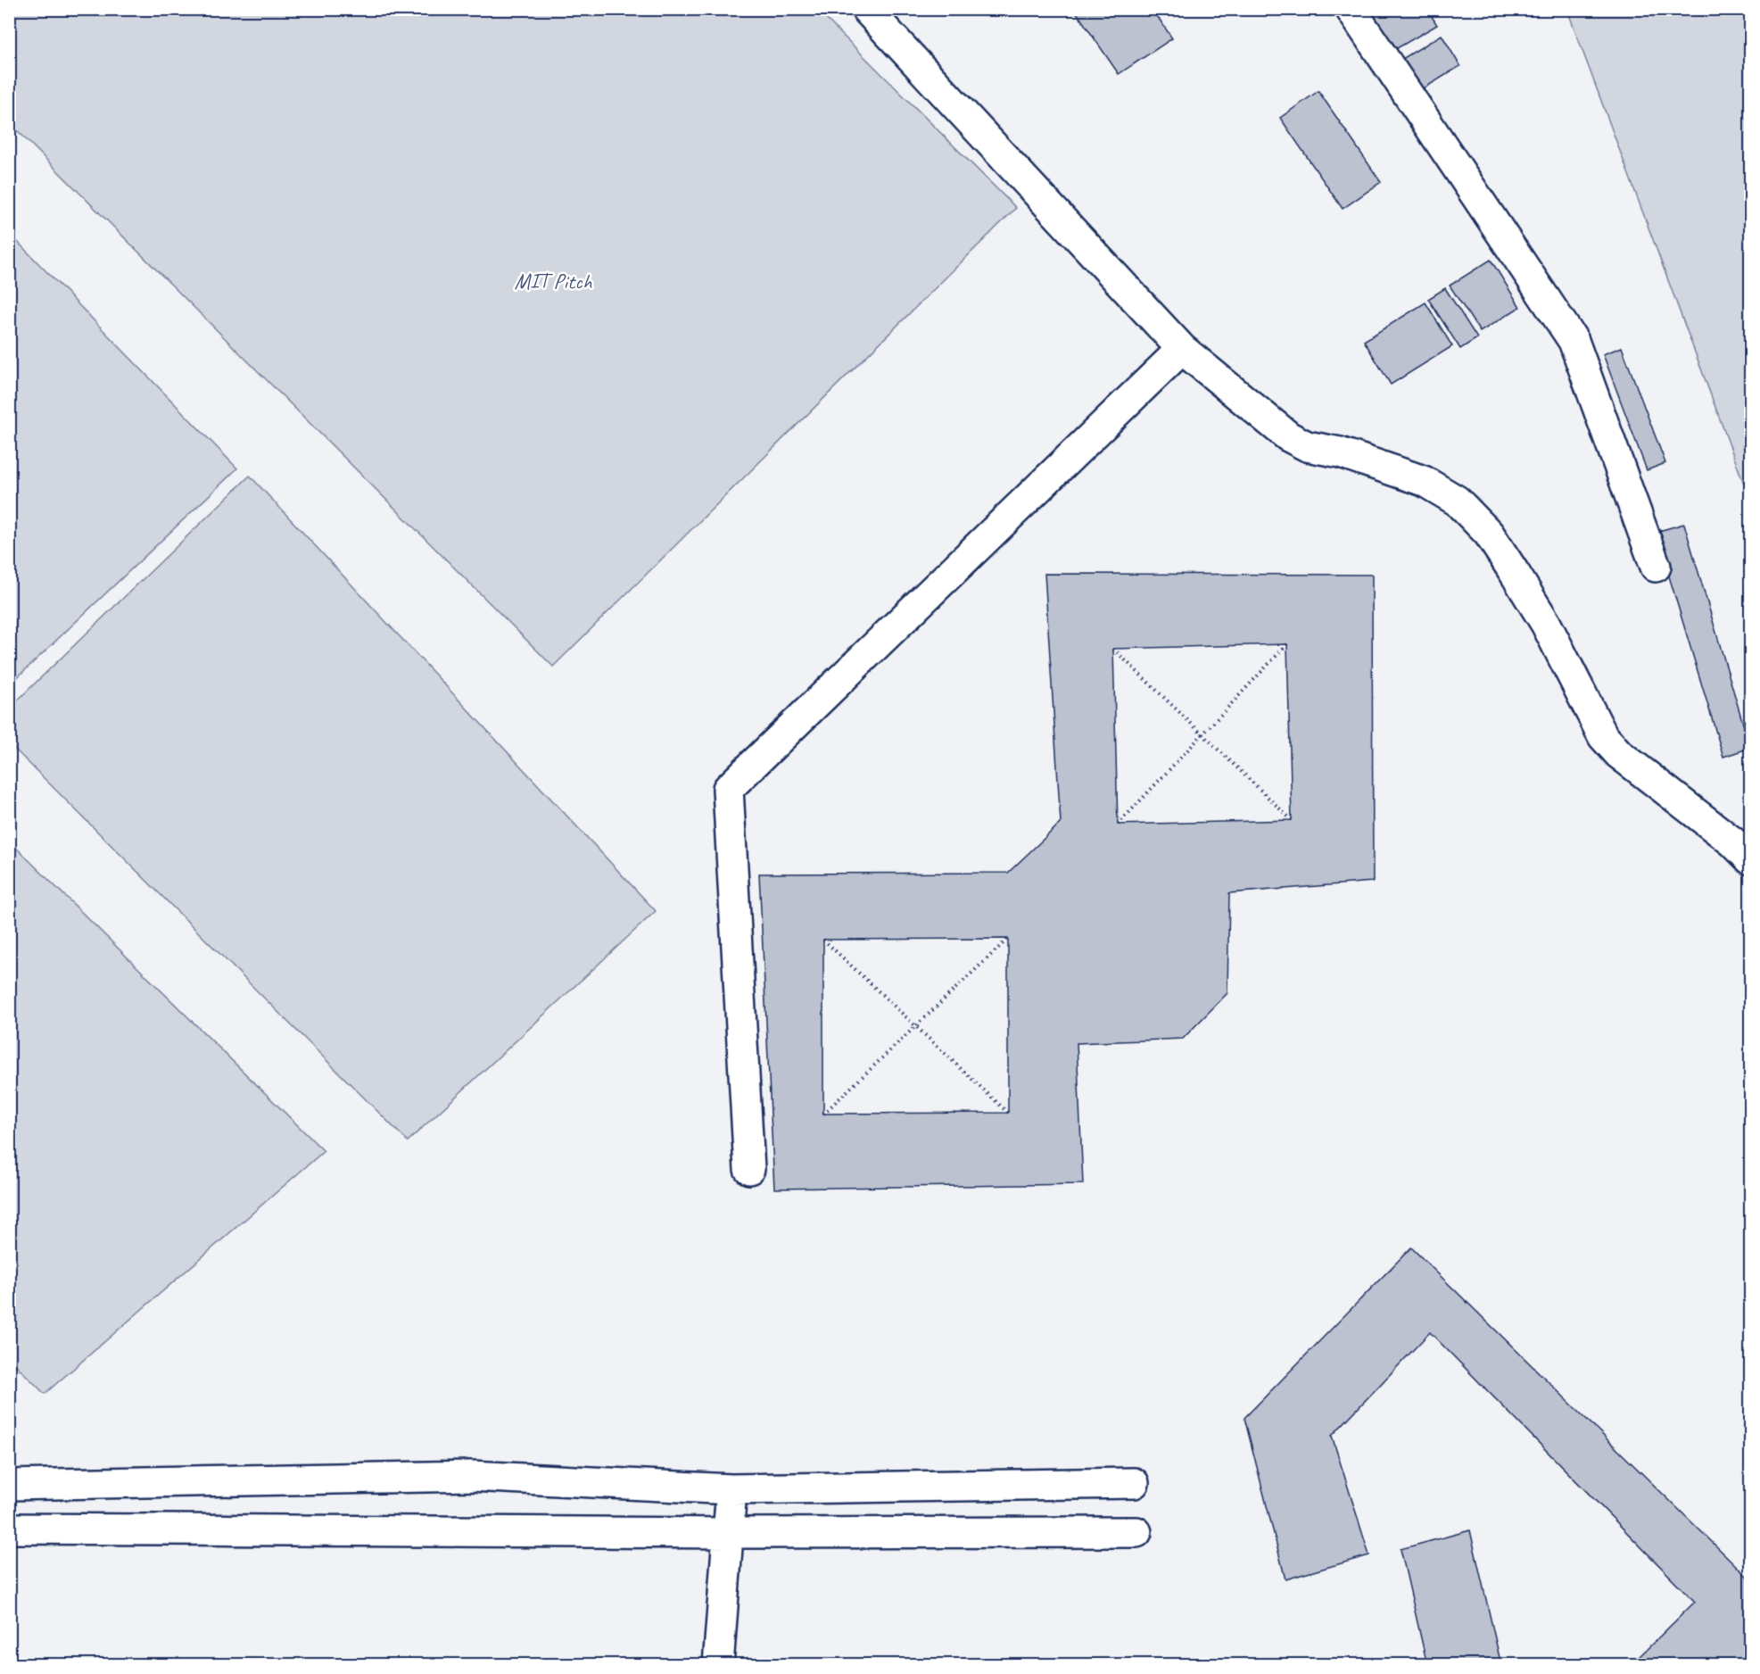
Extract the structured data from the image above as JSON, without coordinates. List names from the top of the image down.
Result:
{
  "parks": ["MIT Pitch"]
}
